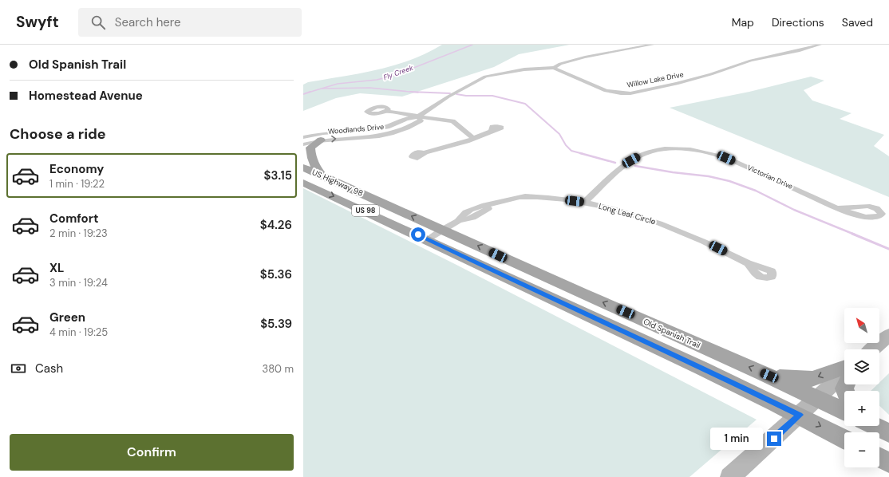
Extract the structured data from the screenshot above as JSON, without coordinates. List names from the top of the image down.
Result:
{
  "streets": {
    "main road": ["US Highway 98", "US 98", "Old Spanish Trail"],
    "street": [
      "Willow Lake Drive",
      "Woodlands Drive",
      "Victorian Drive",
      "Long Leaf Circle"
    ]
  },
  "crossings": [
    ["Willow Lake Drive", "Woodlands Drive"],
    ["Victorian Drive", "Long Leaf Circle"],
    ["US Highway 98", "US 98"],
    ["US Highway 98", "Long Leaf Circle"],
    ["US Highway 98", "Old Spanish Trail"],
    ["US 98", "Long Leaf Circle"],
    ["Long Leaf Circle", "Old Spanish Trail"]
  ],
  "water": ["Fly Creek"],
  "north": "top left",
  "page": {
    "header": "Swyft",
    "search": "Search here",
    "nav": ["Map", "Directions", "Saved"],
    "banner": ["Old Spanish Trail", "Homestead Avenue"],
    "heading": "Choose a ride",
    "list": [
      {
        "name": "Economy",
        "note": "1 min · 19:22",
        "value": "$3.15"
      },
      {
        "name": "Comfort",
        "note": "2 min · 19:23",
        "value": "$4.26"
      },
      {
        "name": "XL",
        "note": "3 min · 19:24",
        "value": "$5.36"
      },
      {
        "name": "Green",
        "note": "4 min · 19:25",
        "value": "$5.39"
      }
    ],
    "map_buttons": ["+", "−"],
    "pay": ["Cash", "380 m"],
    "buttons": "Confirm",
    "bubble": "1 min"
  }
}
